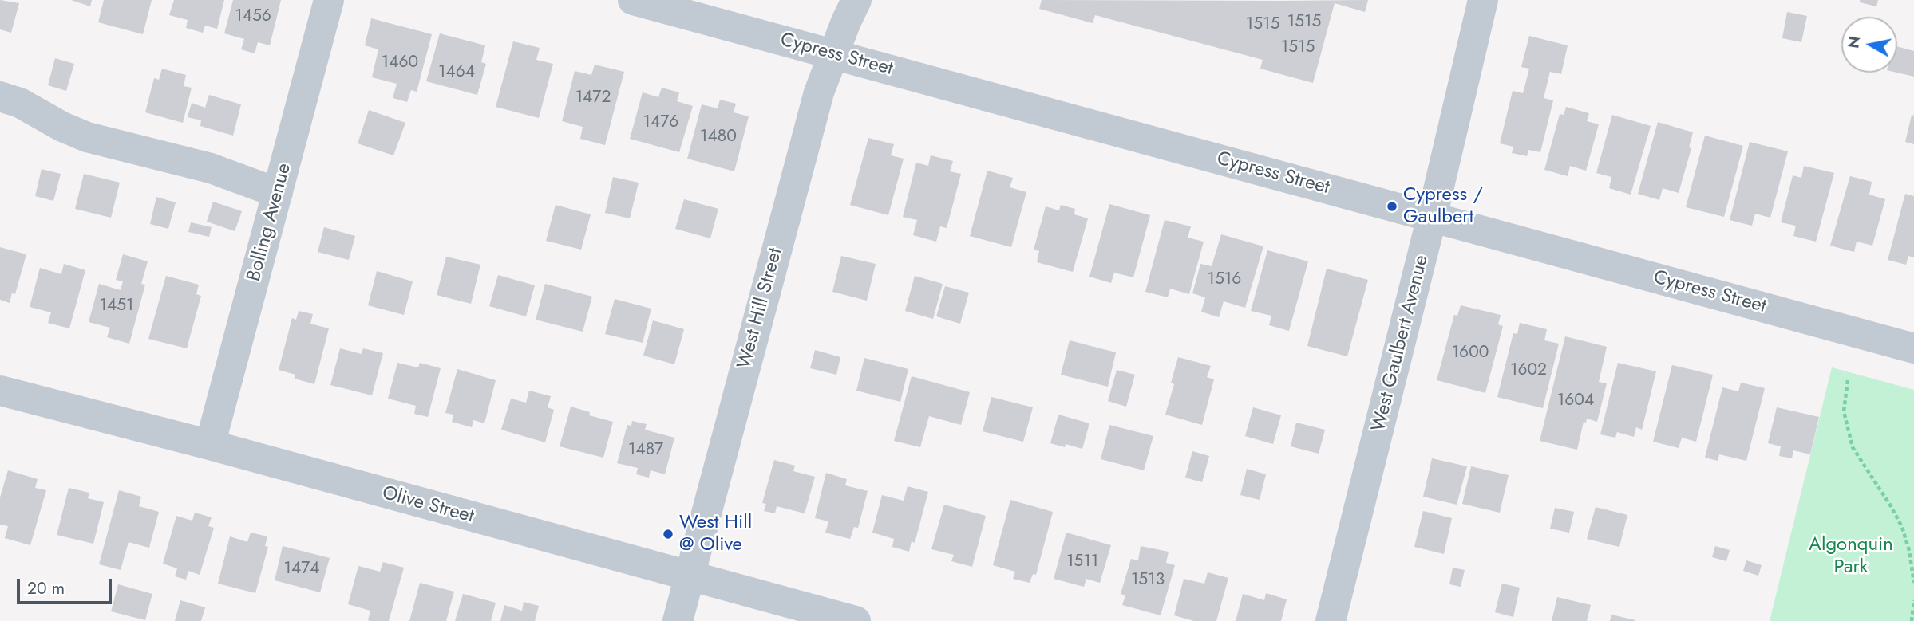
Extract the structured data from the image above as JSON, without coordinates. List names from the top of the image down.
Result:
{
  "streets": {
    "street": [
      "Cypress Street",
      "Bolling Avenue",
      "West Hill Street",
      "West Gaulbert Avenue",
      "Olive Street"
    ]
  },
  "crossings": [
    ["Cypress Street", "West Hill Street"],
    ["Cypress Street", "West Gaulbert Avenue"],
    ["Bolling Avenue", "Olive Street"],
    ["West Hill Street", "Olive Street"]
  ],
  "parks": ["Algonquin Park"],
  "places": ["Cypress / Gaulbert", "West Hill @ Olive"],
  "house_numbers": [
    "1456",
    "1515",
    "1515",
    "1515",
    "1460",
    "1464",
    "1472",
    "1476",
    "1480",
    "1516",
    "1451",
    "1600",
    "1602",
    "1604",
    "1487",
    "1511",
    "1474",
    "1513"
  ],
  "scale_bar": "20 m",
  "north": "left"
}
